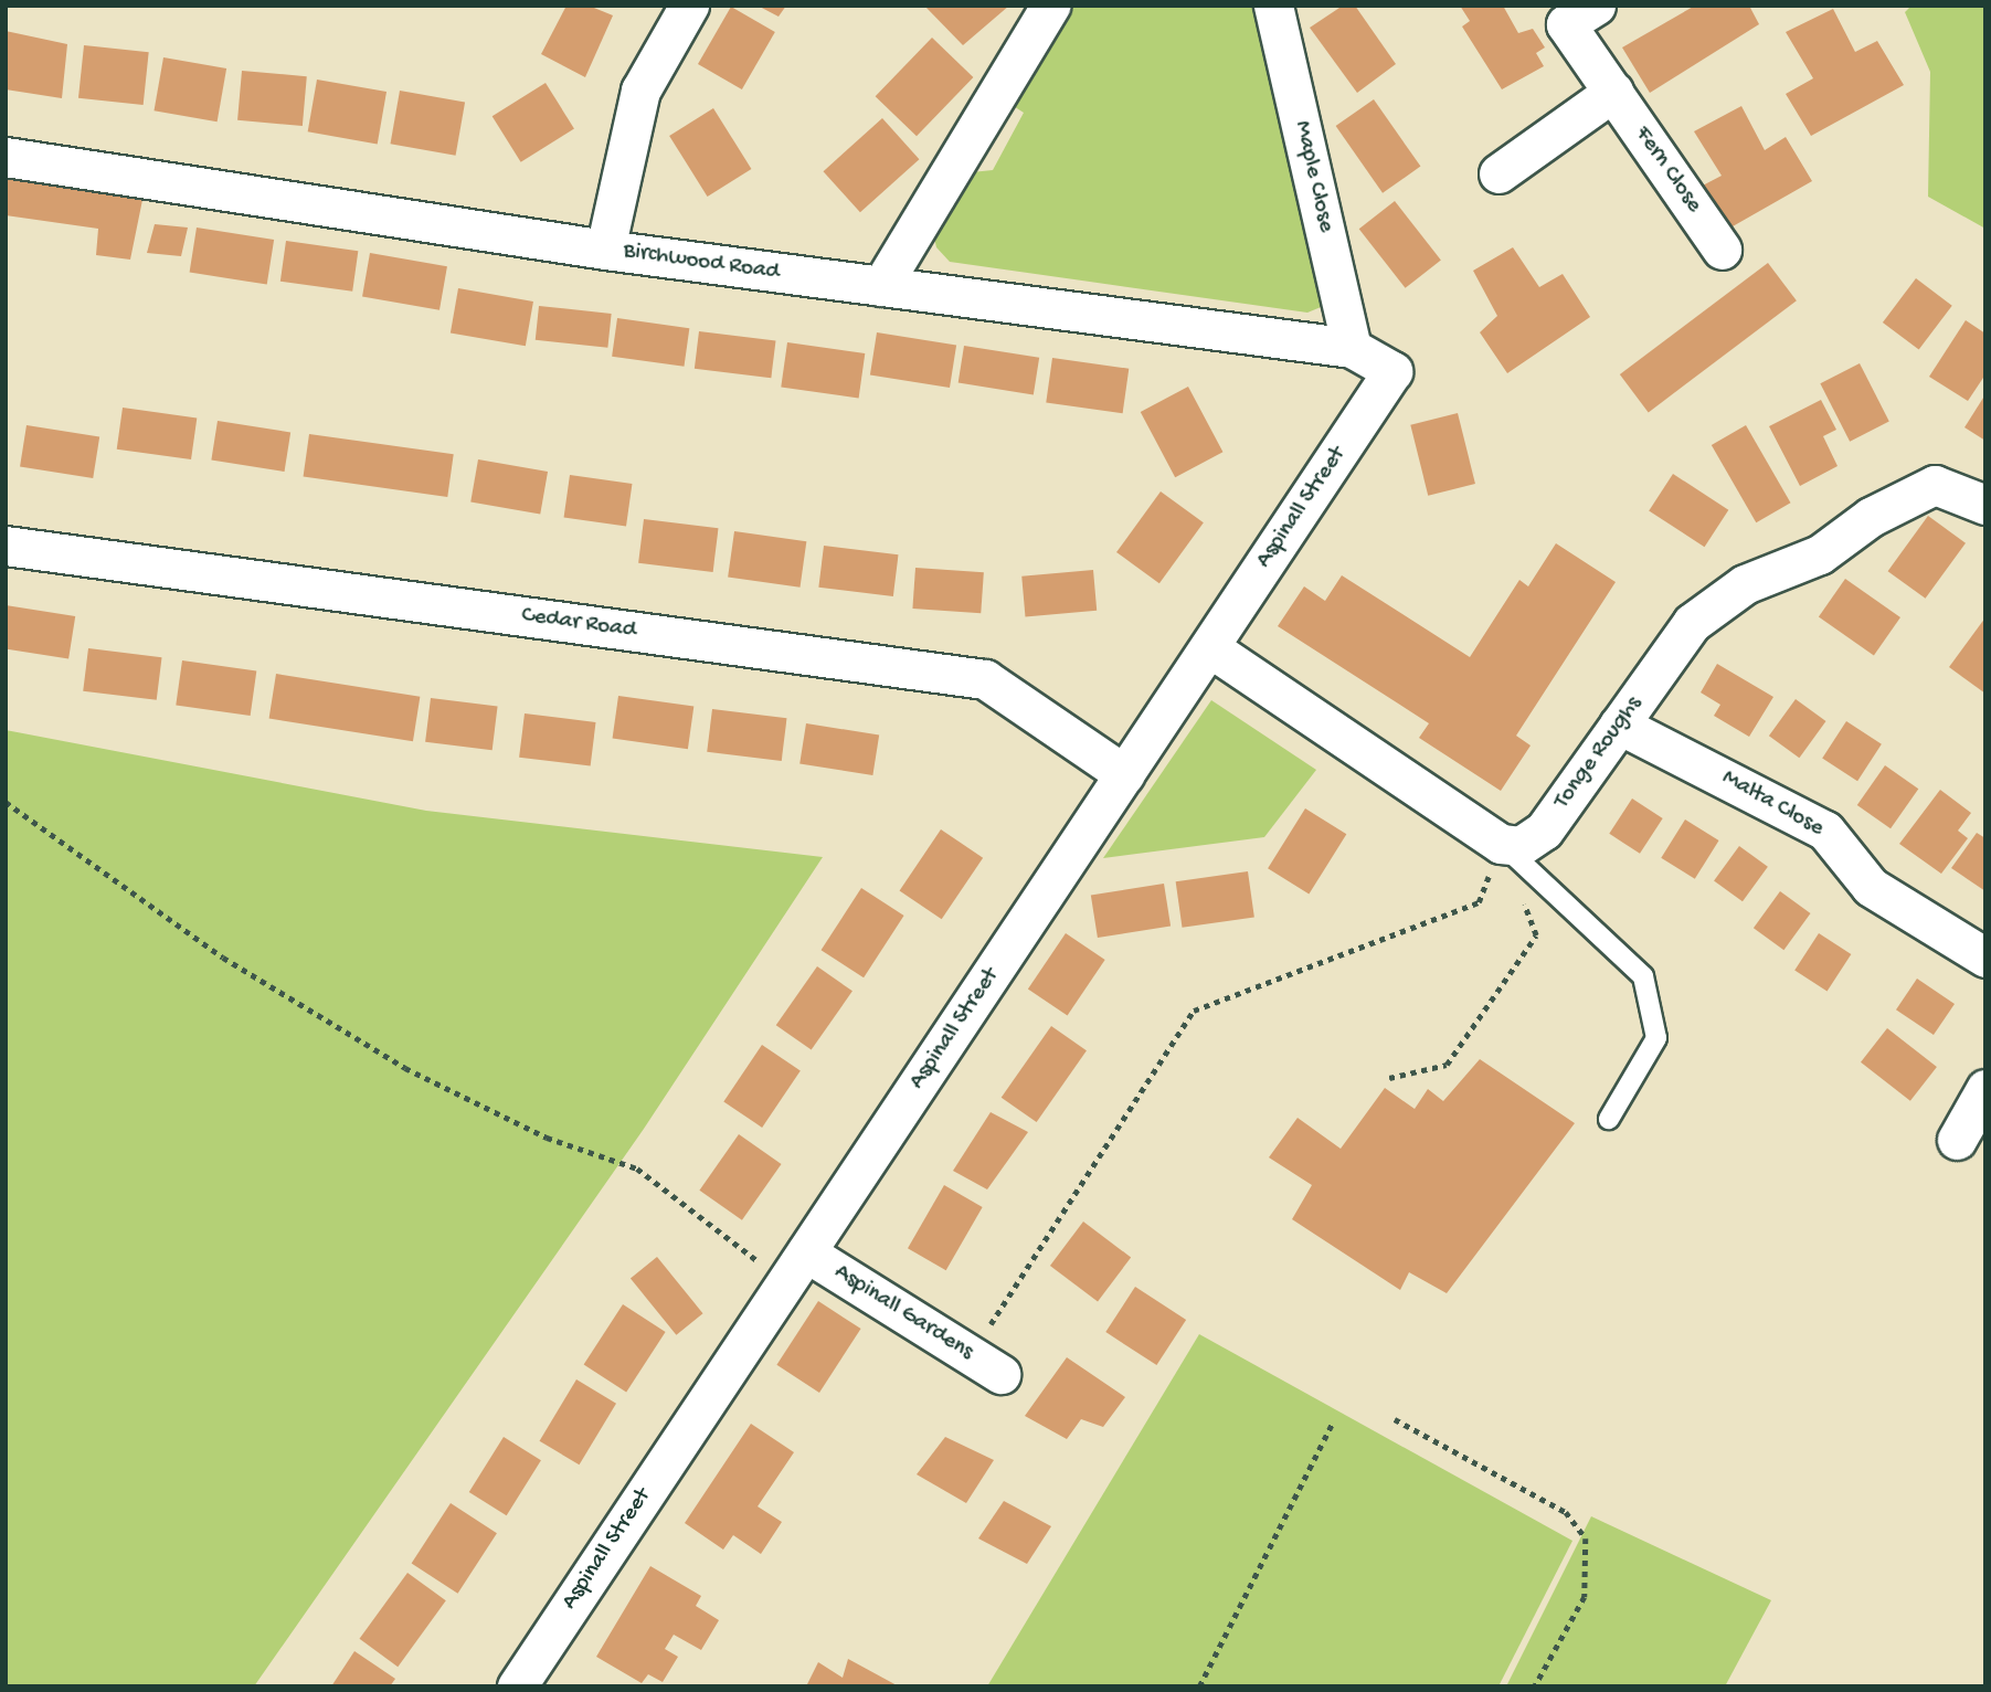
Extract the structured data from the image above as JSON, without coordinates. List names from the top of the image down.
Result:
{
  "streets": {
    "street": [
      "Fern Close",
      "Maple Close",
      "Birchwood Road",
      "Aspinall Street",
      "Cedar Road",
      "Tonge Roughs",
      "Malta Close",
      "Aspinall Gardens"
    ]
  },
  "crossings": [
    ["Maple Close", "Birchwood Road"],
    ["Birchwood Road", "Aspinall Street"],
    ["Aspinall Street", "Cedar Road"],
    ["Aspinall Street", "Aspinall Gardens"],
    ["Tonge Roughs", "Malta Close"]
  ]
}
